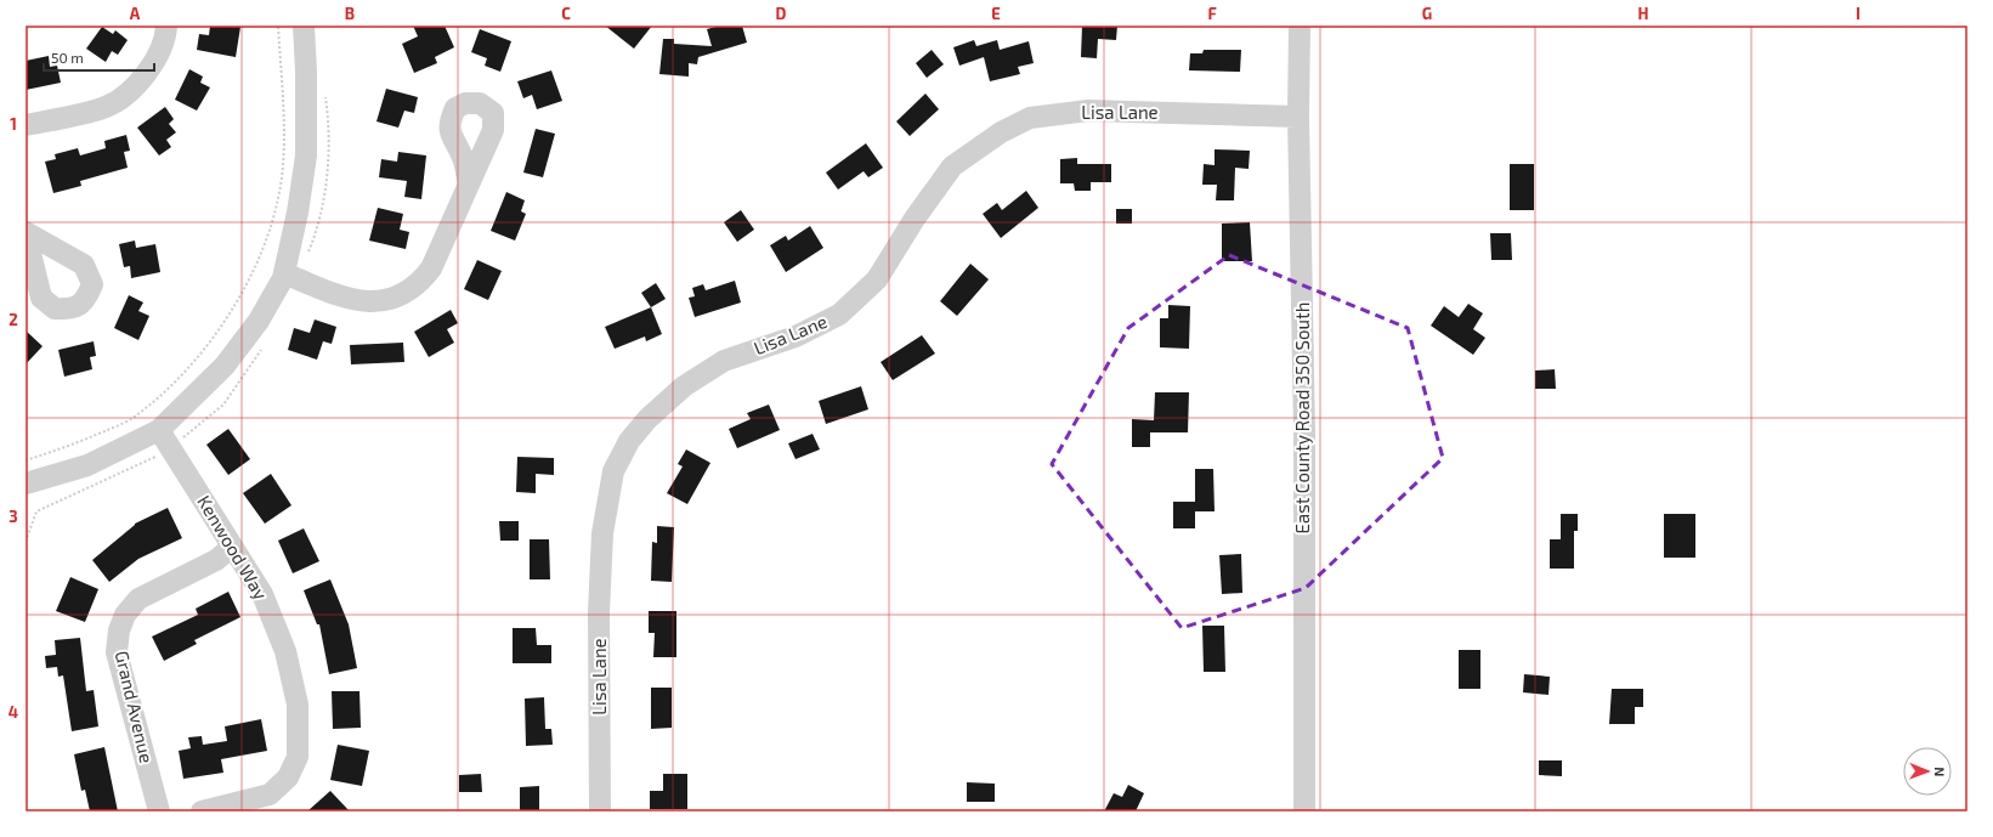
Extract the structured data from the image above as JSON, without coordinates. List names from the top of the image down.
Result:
{
  "streets": {
    "street": [
      "Lisa Lane",
      "East County Road 350 South",
      "Kenwood Way",
      "Grand Avenue"
    ]
  },
  "crossings": [
    ["Lisa Lane", "East County Road 350 South"],
    ["Kenwood Way", "Grand Avenue"]
  ],
  "scale_bar": "50 m",
  "north": "right",
  "grid": {
    "columns": [
      "A",
      "B",
      "C",
      "D",
      "E",
      "F",
      "G",
      "H",
      "I"
    ],
    "rows": [
      "1",
      "2",
      "3",
      "4"
    ]
  }
}
